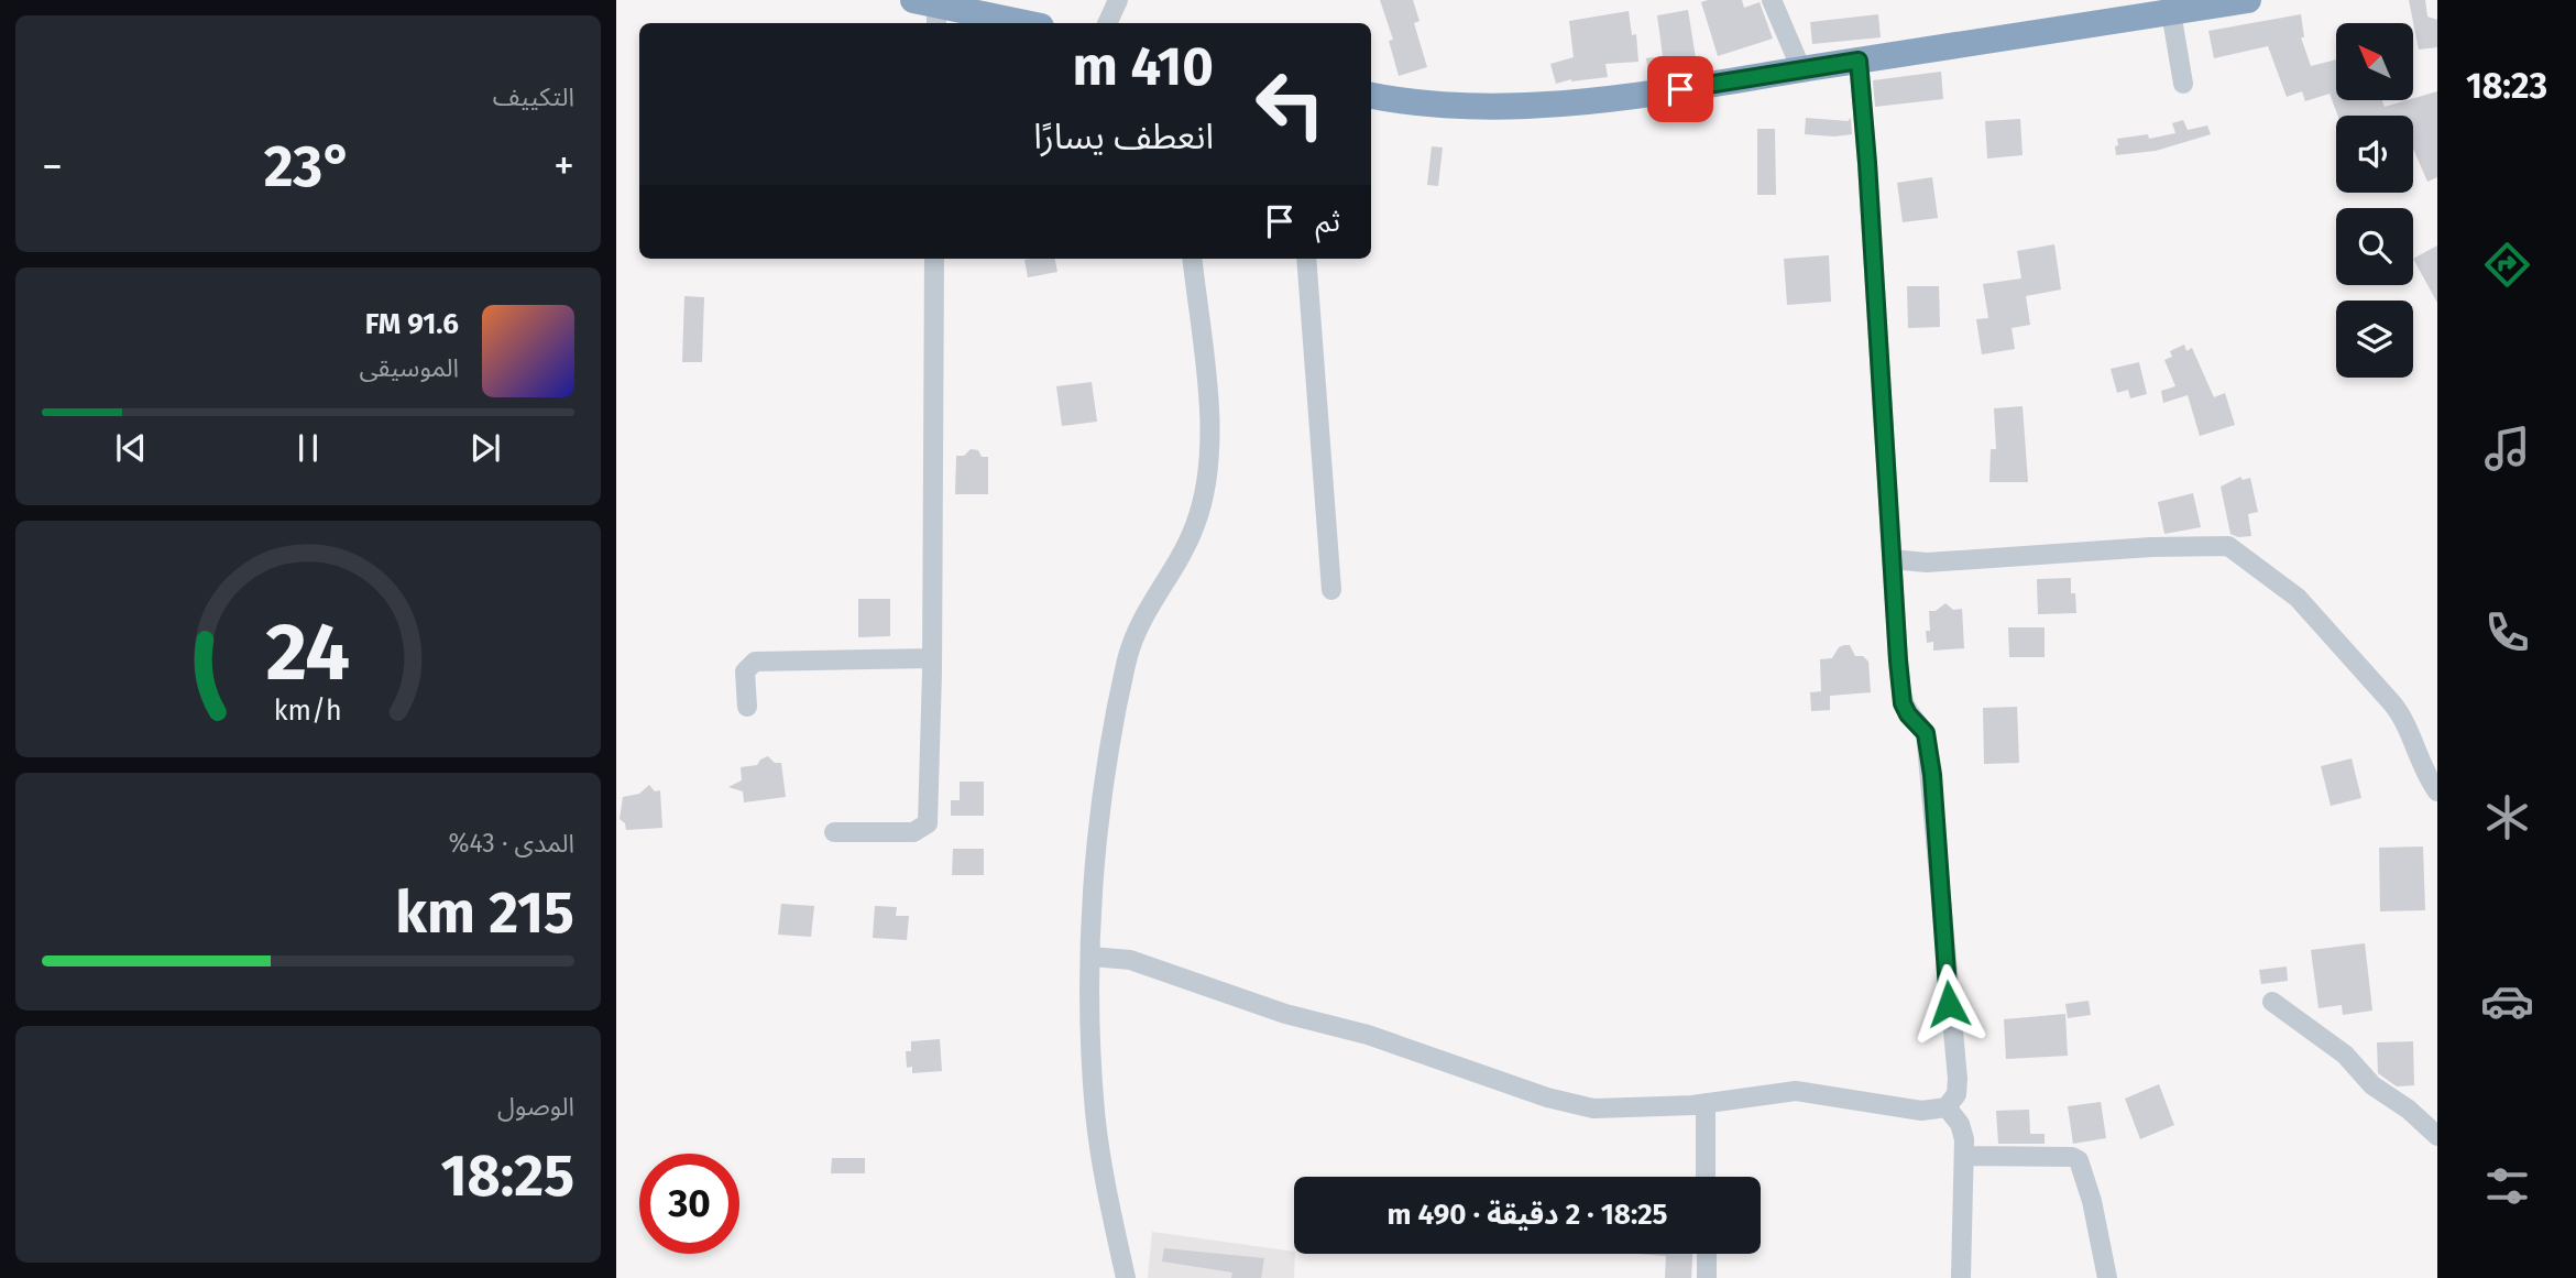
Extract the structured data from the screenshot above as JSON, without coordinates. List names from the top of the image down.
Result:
{
  "north": "top left",
  "page": {
    "tabs": "18:23",
    "tile": [
      "التكييف",
      ["المدى · 43%", "215 km"],
      ["الوصول", "18:25"]
    ],
    "turn": ["410 m", "انعطف يسارًا"],
    "heat": ["−", "23°", "+"],
    "then": "ثم",
    "song": ["91.6 FM", "الموسيقى"],
    "limit": "30",
    "trip": "18:25 · 2 دقيقة · 490 m",
    "gauge": ["24", "km/h"]
  }
}
